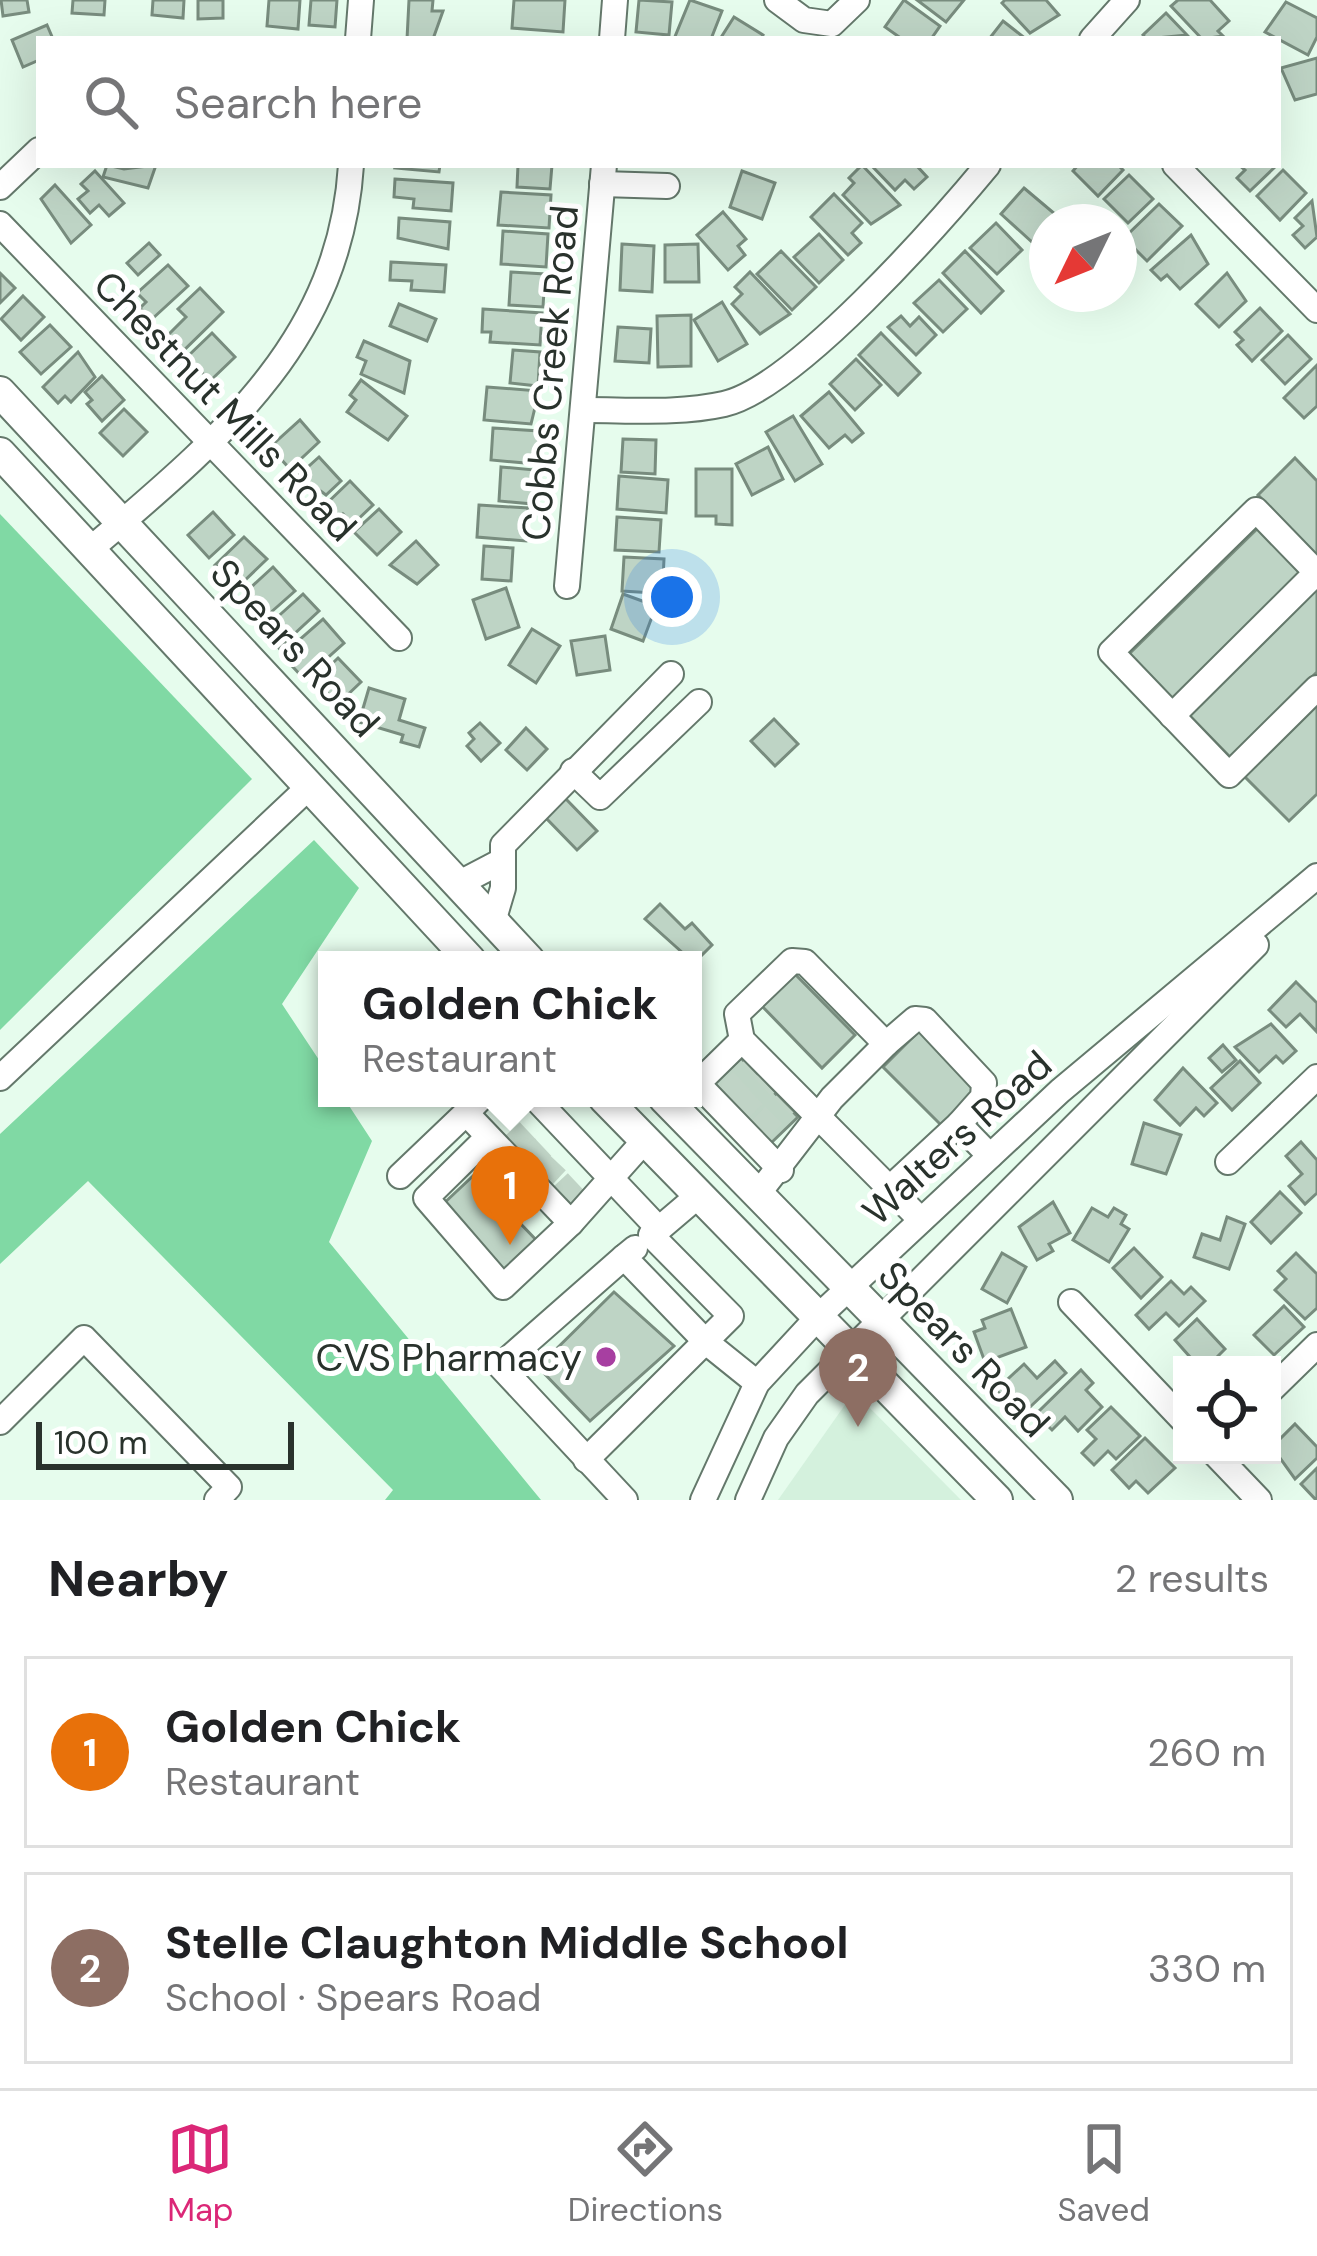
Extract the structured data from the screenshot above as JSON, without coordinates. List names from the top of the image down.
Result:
{
  "streets": {
    "main road": ["Spears Road"],
    "street": ["Cobbs Creek Road", "Chestnut Mills Road", "Walters Road"]
  },
  "crossings": [
    ["Spears Road", "Walters Road"]
  ],
  "places": ["CVS Pharmacy"],
  "scale_bar": "100 m",
  "north": "bottom left",
  "page": {
    "search": "Search here",
    "popup": ["Golden Chick", "Restaurant"],
    "pins": ["1", "2"],
    "scale": "100 m",
    "heading": ["Nearby", "2 results"],
    "list": [
      {
        "mark": "1",
        "name": "Golden Chick",
        "note": "Restaurant",
        "value": "260 m"
      },
      {
        "mark": "2",
        "name": "Stelle Claughton Middle School",
        "note": "School · Spears Road",
        "value": "330 m"
      }
    ],
    "nav": ["Map", "Directions", "Saved"]
  }
}
